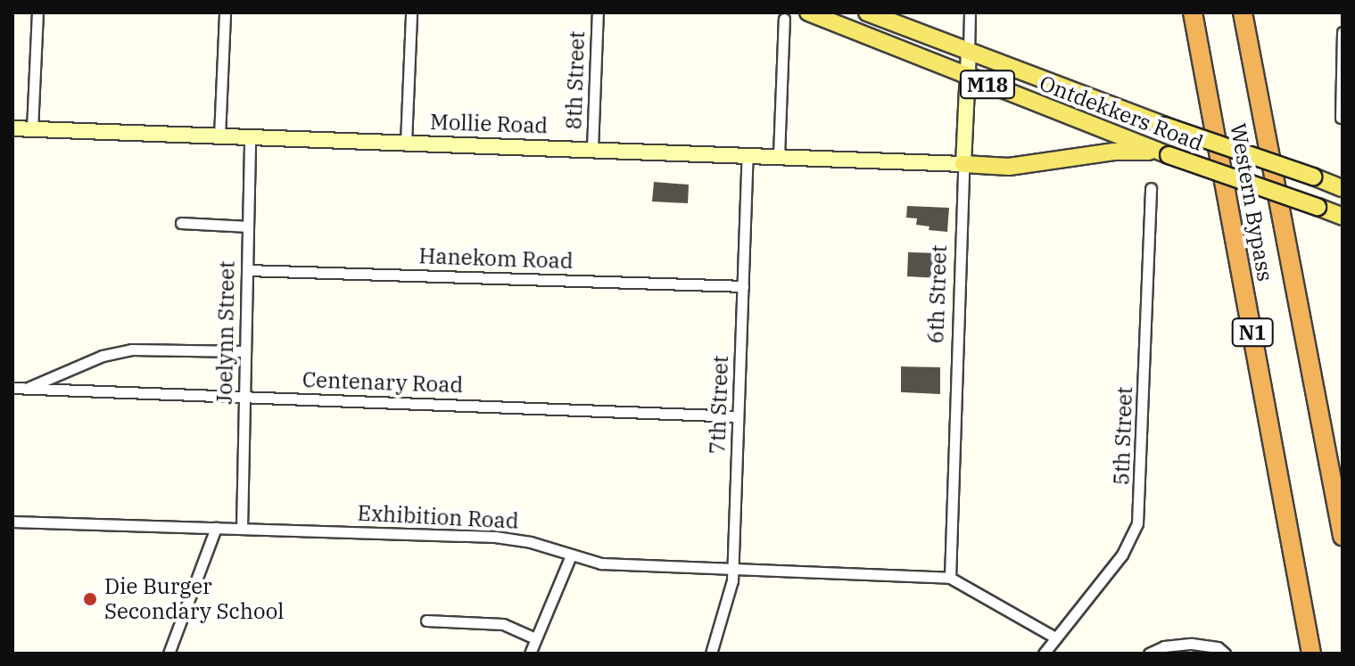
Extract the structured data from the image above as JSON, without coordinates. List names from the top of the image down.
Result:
{
  "streets": {
    "highway": ["Western Bypass", "N1"],
    "main road": [
      "M18",
      "Ontdekkers Road",
      "Mollie Road",
      "6th Street"
    ],
    "street": [
      "8th Street",
      "Hanekom Road",
      "Joelynn Street",
      "Centenary Road",
      "7th Street",
      "5th Street",
      "Exhibition Road"
    ]
  },
  "crossings": [
    ["8th Street", "Mollie Road"],
    ["Ontdekkers Road", "6th Street"],
    ["Mollie Road", "6th Street"],
    ["Mollie Road", "Joelynn Street"],
    ["Mollie Road", "7th Street"],
    ["Hanekom Road", "Joelynn Street"],
    ["Hanekom Road", "7th Street"],
    ["6th Street", "Exhibition Road"],
    ["Joelynn Street", "Centenary Road"],
    ["Joelynn Street", "Exhibition Road"],
    ["Centenary Road", "7th Street"],
    ["7th Street", "Exhibition Road"],
    ["5th Street", "Exhibition Road"]
  ],
  "places": ["Die Burger Secondary School"]
}
